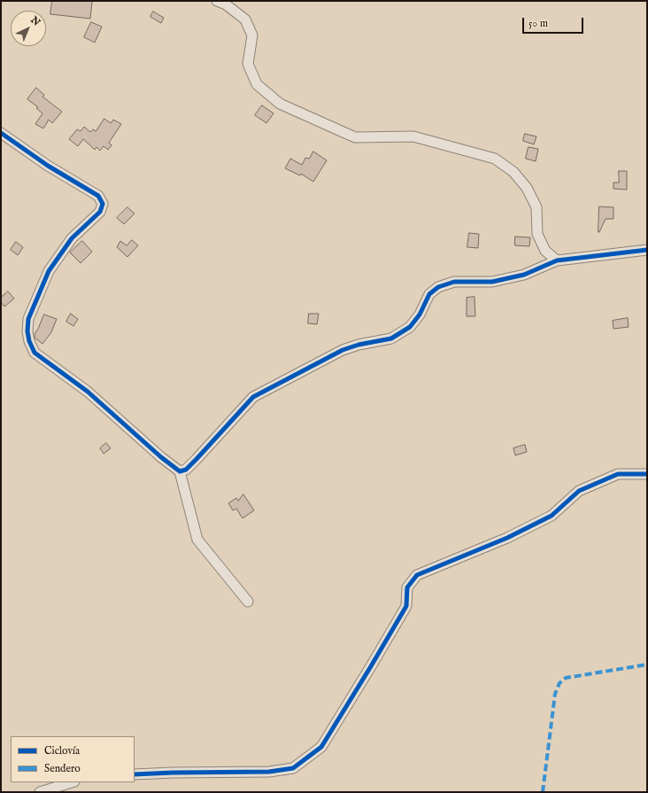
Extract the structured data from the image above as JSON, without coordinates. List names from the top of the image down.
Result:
{
  "legend": ["Ciclovía", "Sendero"],
  "scale_bar": "50 m",
  "north": "top right"
}
